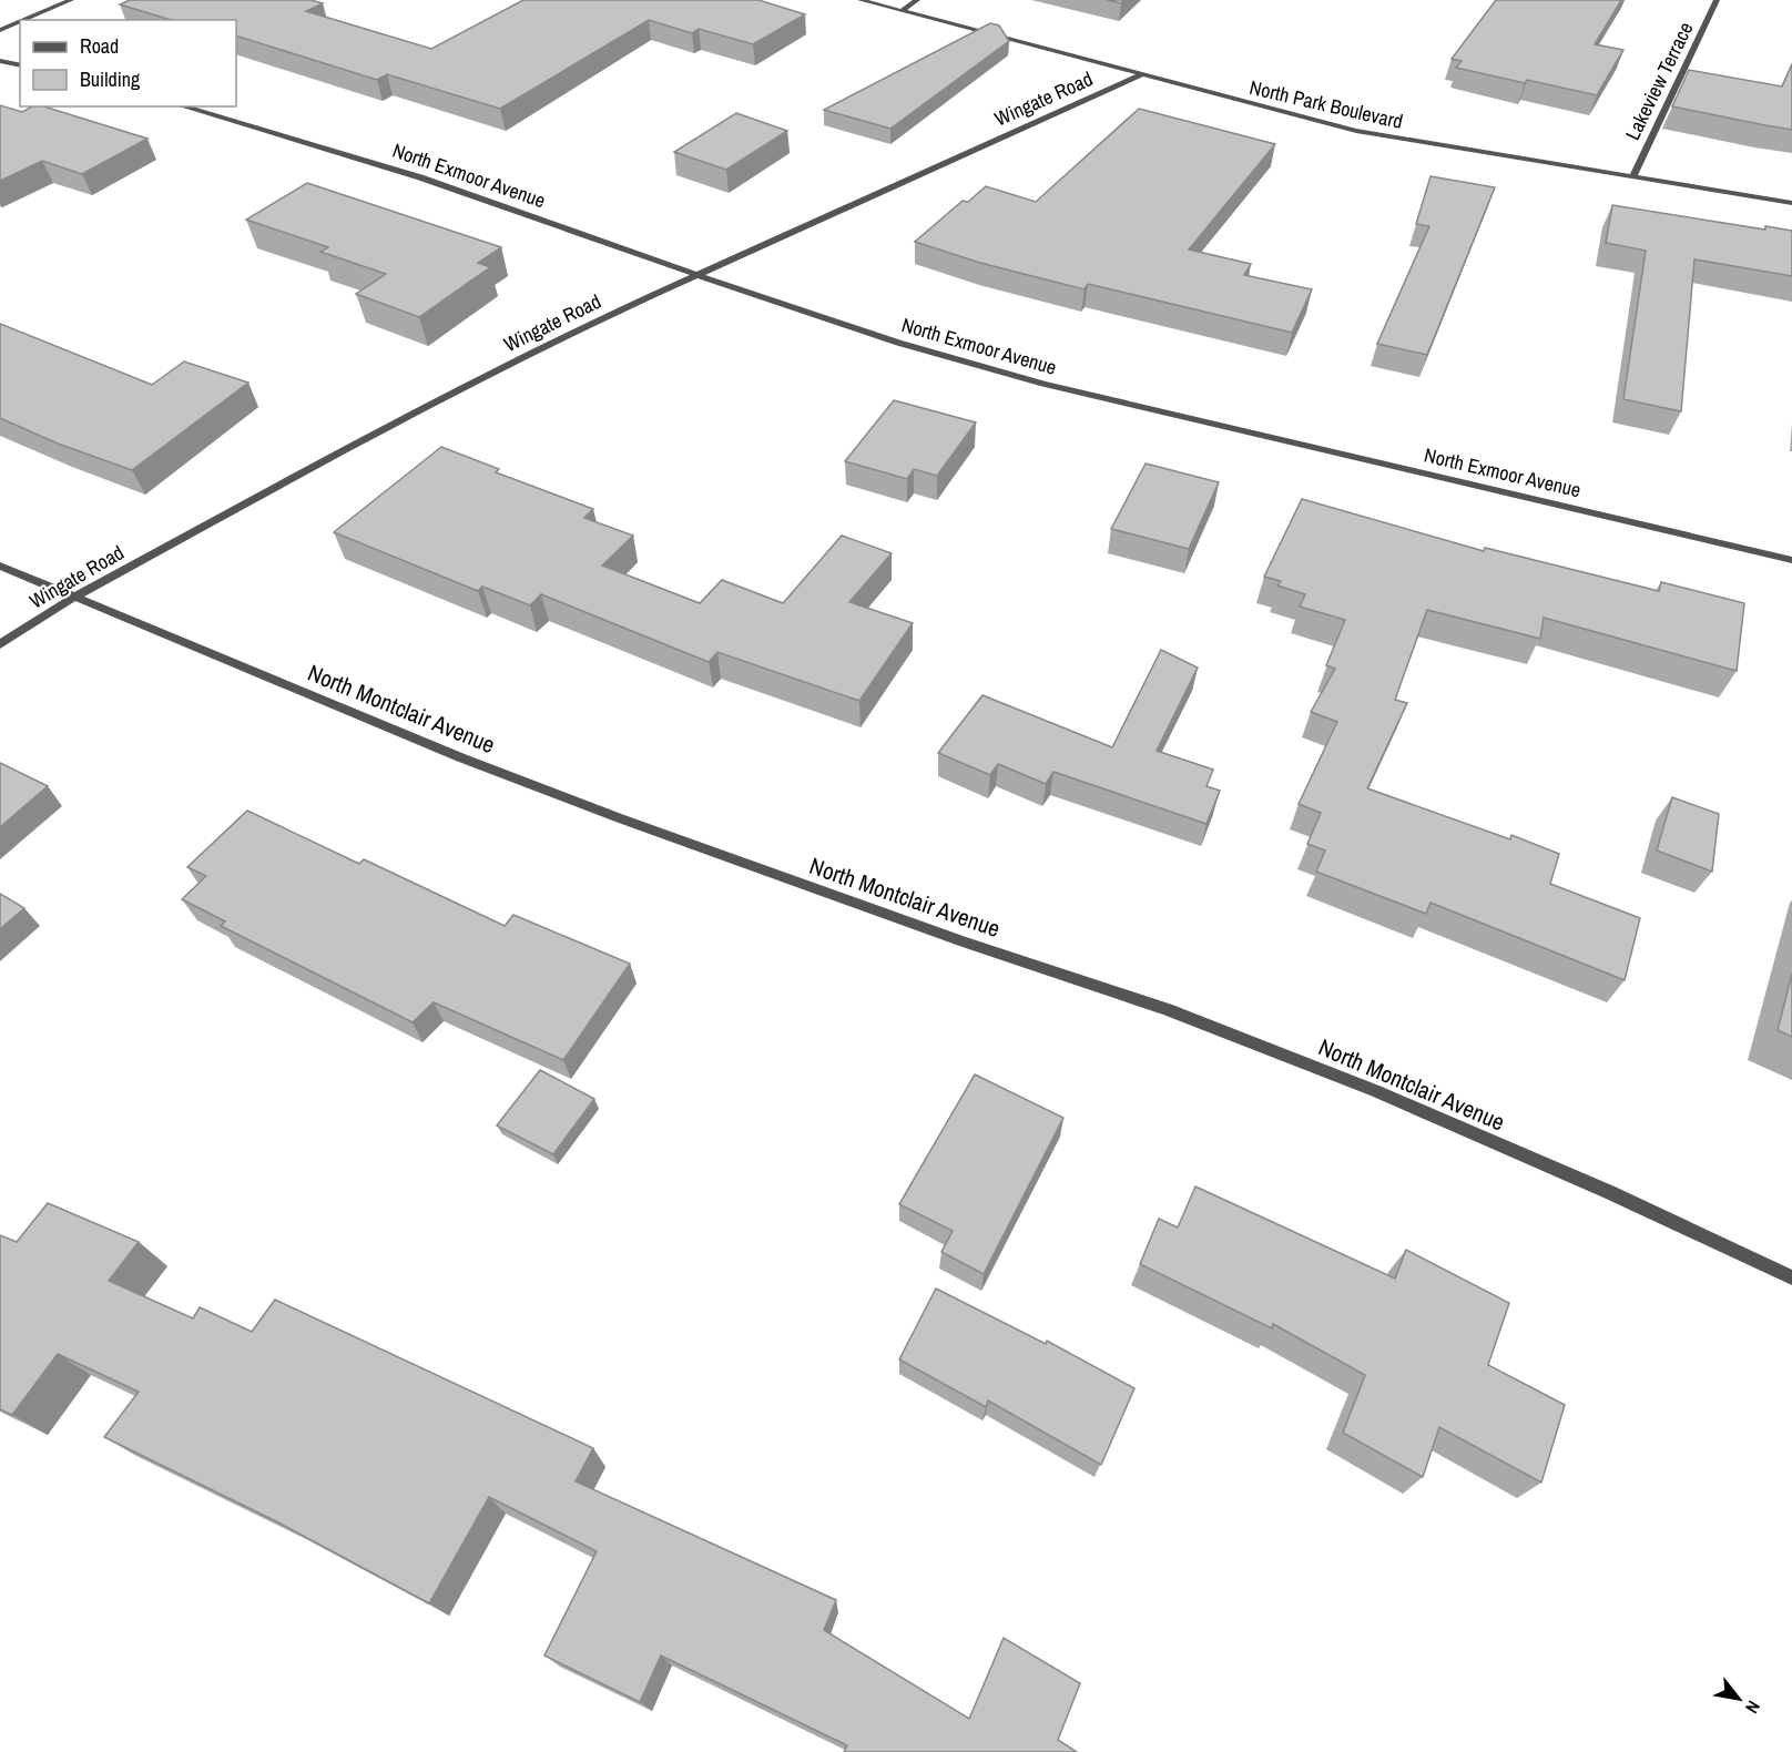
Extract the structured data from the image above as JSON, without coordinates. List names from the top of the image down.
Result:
{
  "streets": {
    "street": [
      "Lakeview Terrace",
      "Wingate Road",
      "North Park Boulevard",
      "North Exmoor Avenue",
      "North Montclair Avenue"
    ]
  },
  "crossings": [
    ["Lakeview Terrace", "North Park Boulevard"],
    ["Wingate Road", "North Park Boulevard"],
    ["Wingate Road", "North Exmoor Avenue"],
    ["Wingate Road", "North Montclair Avenue"]
  ],
  "legend": ["Road", "Building"],
  "north": "bottom right"
}
